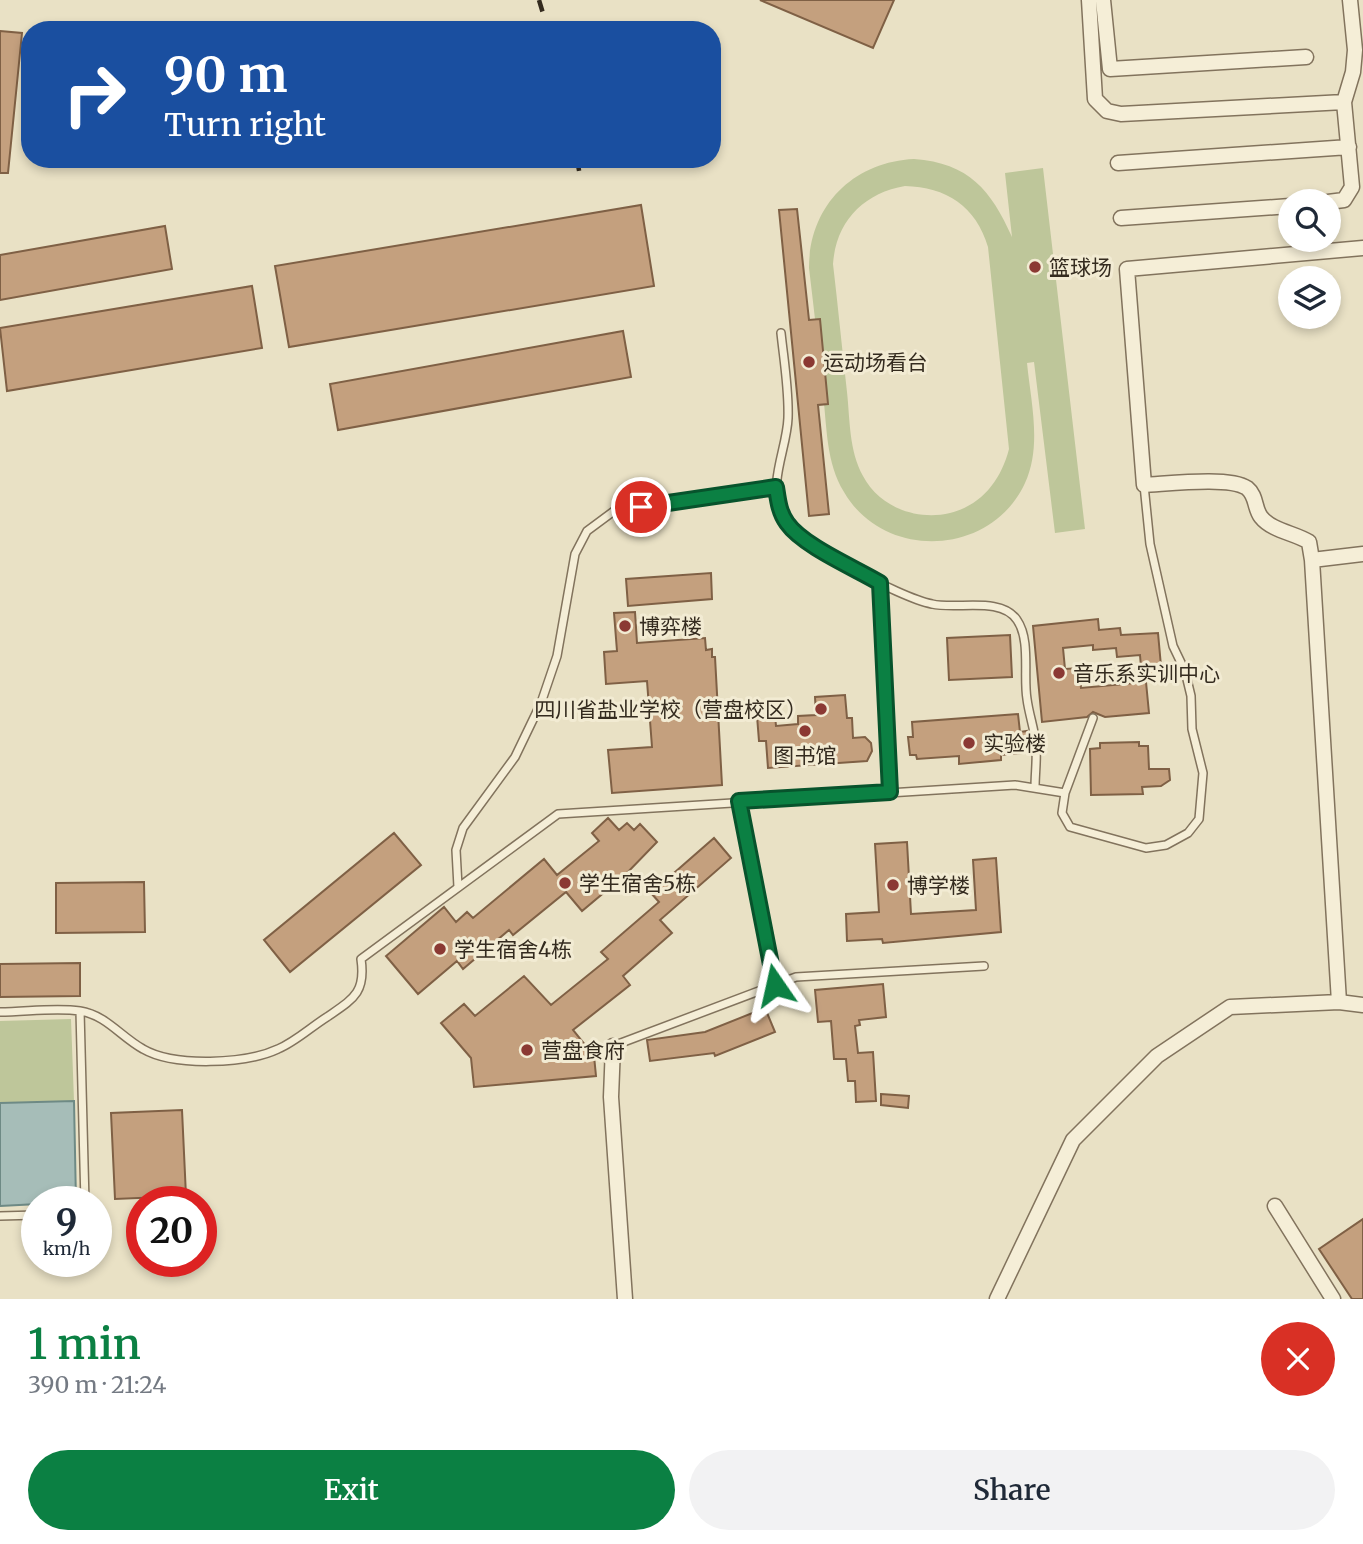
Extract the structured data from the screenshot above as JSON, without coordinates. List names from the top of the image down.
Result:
{
  "places": [
    "篮球场",
    "运动场看台",
    "博弈楼",
    "音乐系实训中心",
    "四川省盐业学校（营盘校区）",
    "图书馆",
    "实验楼",
    "学生宿舍5栋",
    "博学楼",
    "学生宿舍4栋",
    "营盘食府"
  ],
  "page": {
    "turn": ["90 m", "Turn right"],
    "speed": "9 km/h",
    "limit": "20",
    "heading": ["1 min", "390 m · 21:24"],
    "buttons": ["Exit", "Share"]
  }
}
